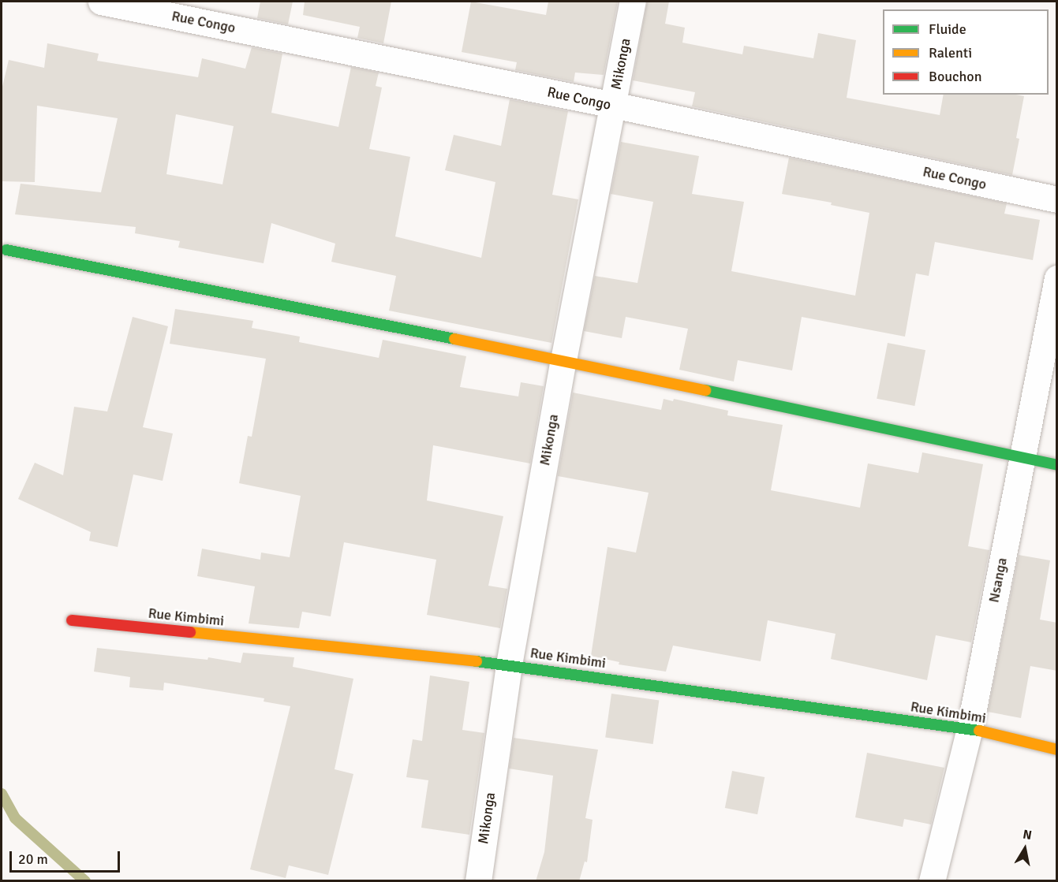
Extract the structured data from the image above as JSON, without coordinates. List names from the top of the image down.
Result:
{
  "streets": {
    "street": [
      "Rue Congo",
      "Mikonga",
      "Nsanga",
      "Rue Kimbimi"
    ]
  },
  "crossings": [
    ["Rue Congo", "Mikonga"],
    ["Mikonga", "Rue Kimbimi"],
    ["Nsanga", "Rue Kimbimi"]
  ],
  "legend": ["Fluide", "Ralenti", "Bouchon"],
  "scale_bar": "20 m",
  "north": "top"
}
